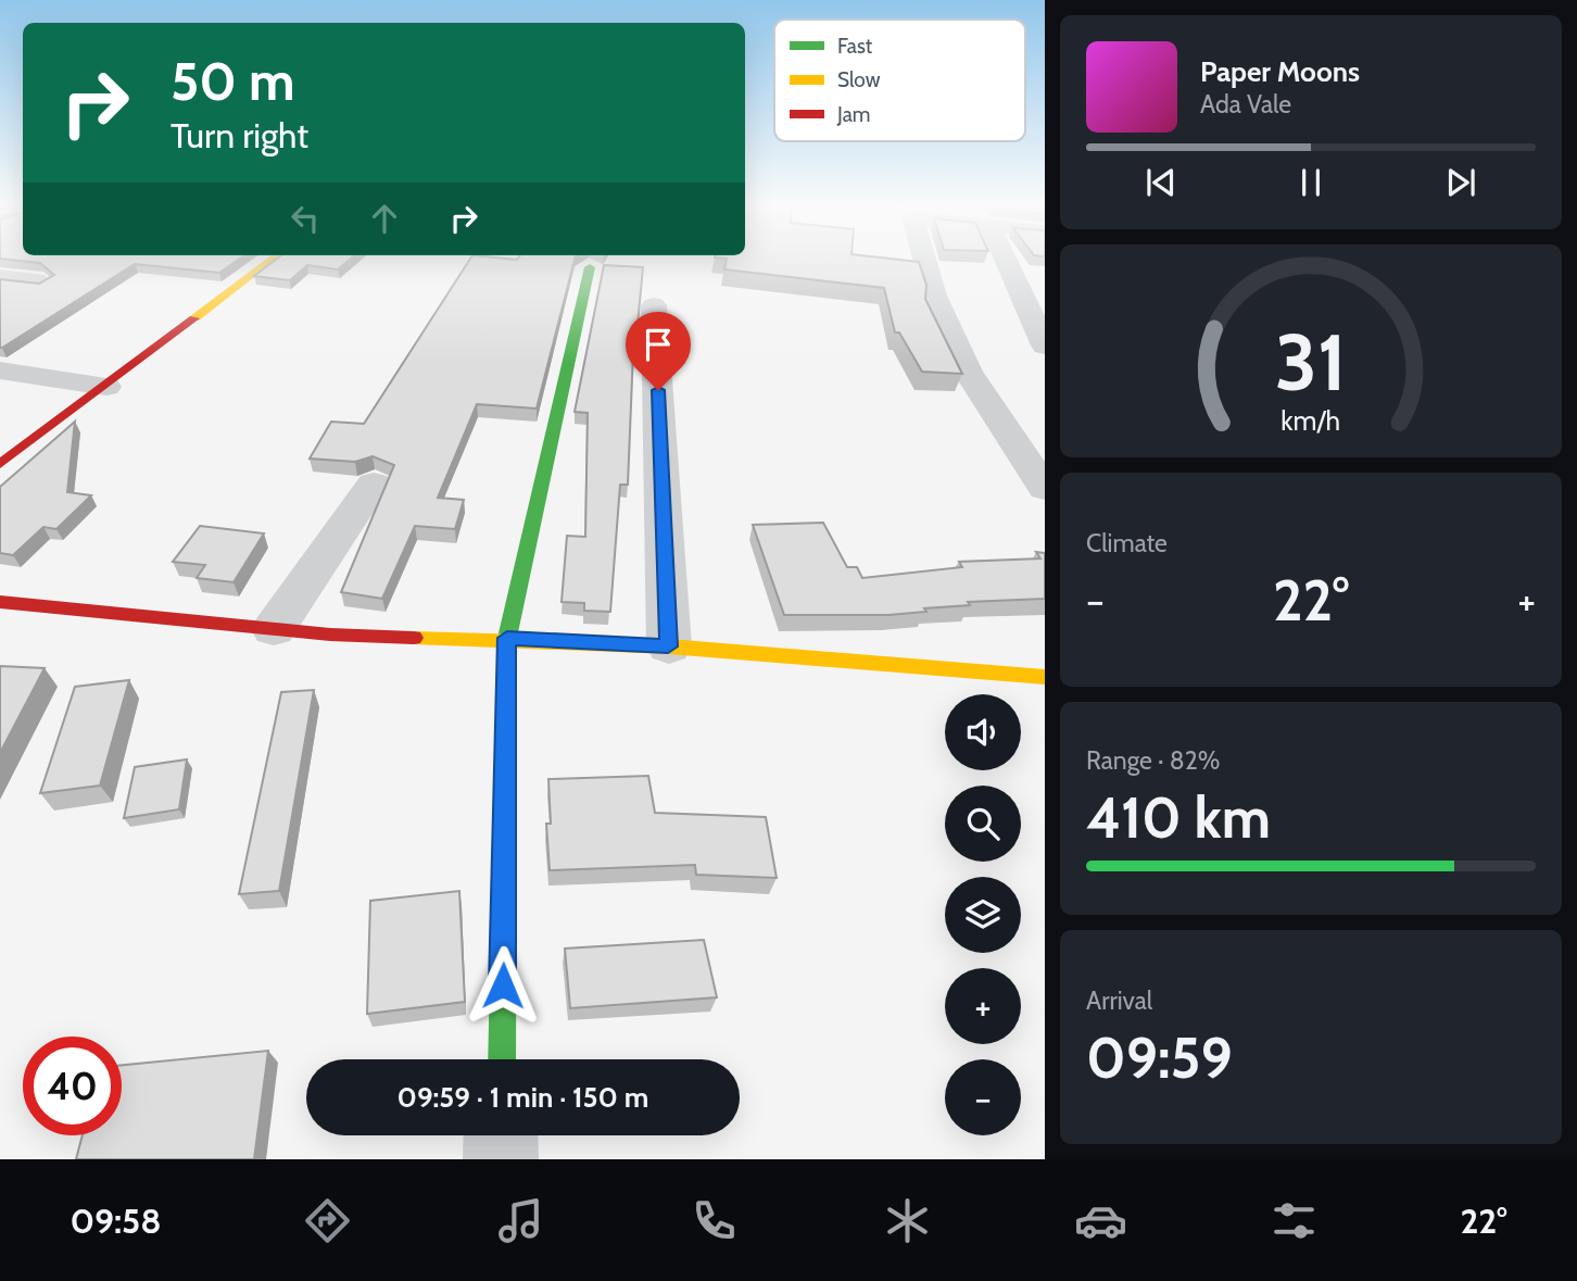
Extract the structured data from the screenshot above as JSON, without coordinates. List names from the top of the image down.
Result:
{
  "legend": ["Fast", "Slow", "Jam"],
  "page": {
    "turn": ["50 m", "Turn right"],
    "song": ["Paper Moons", "Ada Vale"],
    "tile": [
      "Climate",
      ["Range · 82%", "410 km"],
      ["Arrival", "09:59"]
    ],
    "heat": ["−", "22°", "+"],
    "map_buttons": ["+", "−"],
    "limit": "40",
    "trip": "09:59 · 1 min · 150 m",
    "tabs": ["09:58", "22°"],
    "gauge": ["31", "km/h"]
  }
}
